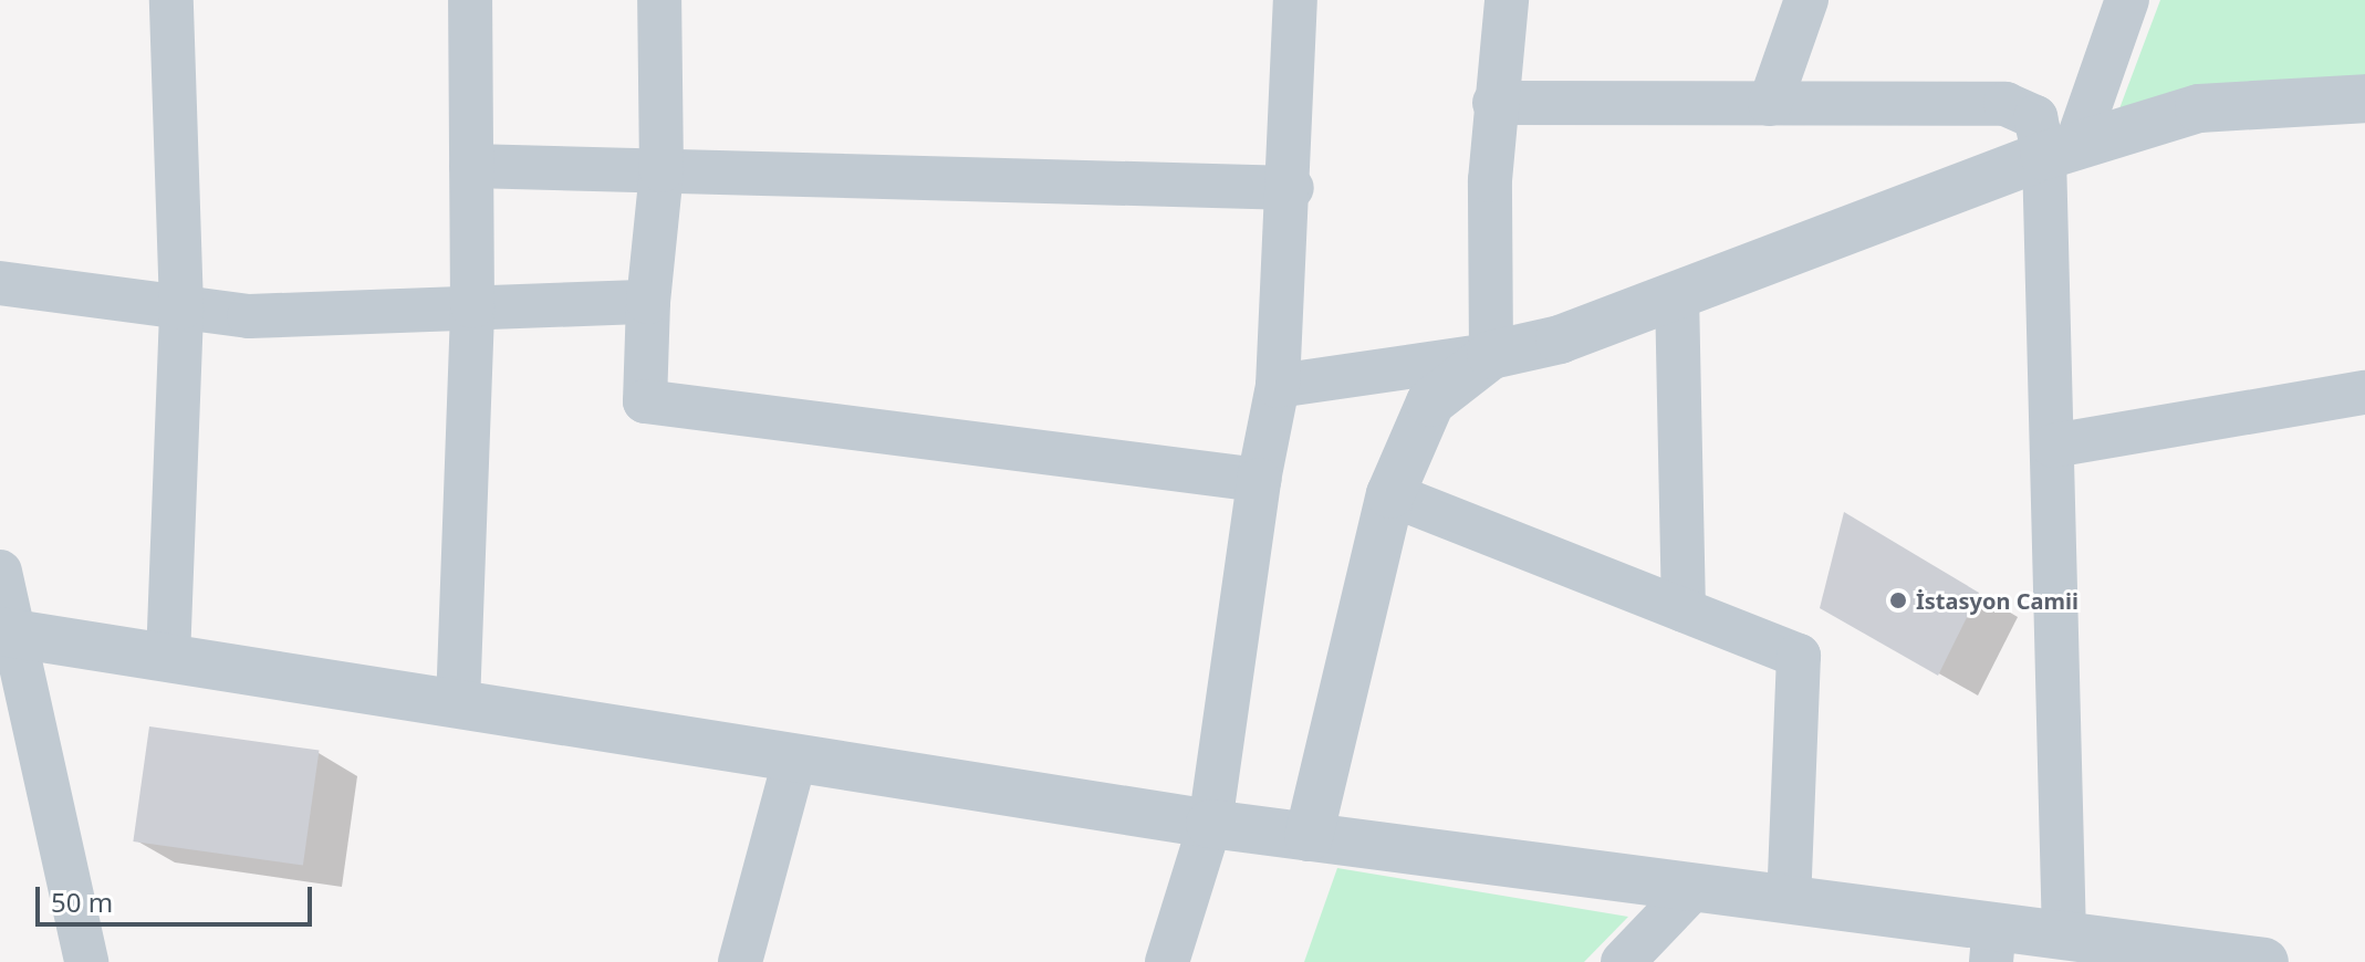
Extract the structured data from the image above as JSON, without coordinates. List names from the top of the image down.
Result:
{
  "places": ["İstasyon Camii"],
  "scale_bar": "50 m"
}
